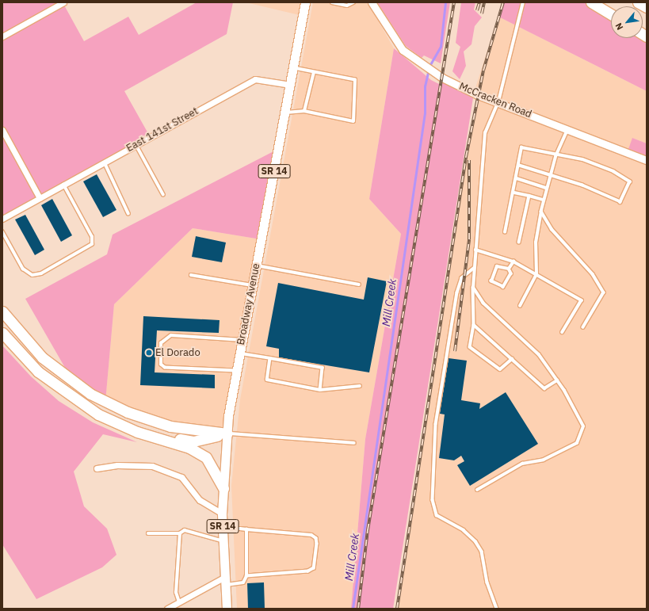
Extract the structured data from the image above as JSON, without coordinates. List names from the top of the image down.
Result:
{
  "streets": {
    "main road": ["SR 14", "Broadway Avenue"],
    "street": ["McCracken Road", "East 141st Street"]
  },
  "crossings": [
    ["East 141st Street", "Broadway Avenue"]
  ],
  "water": ["Mill Creek"],
  "places": ["El Dorado"],
  "north": "bottom left"
}
